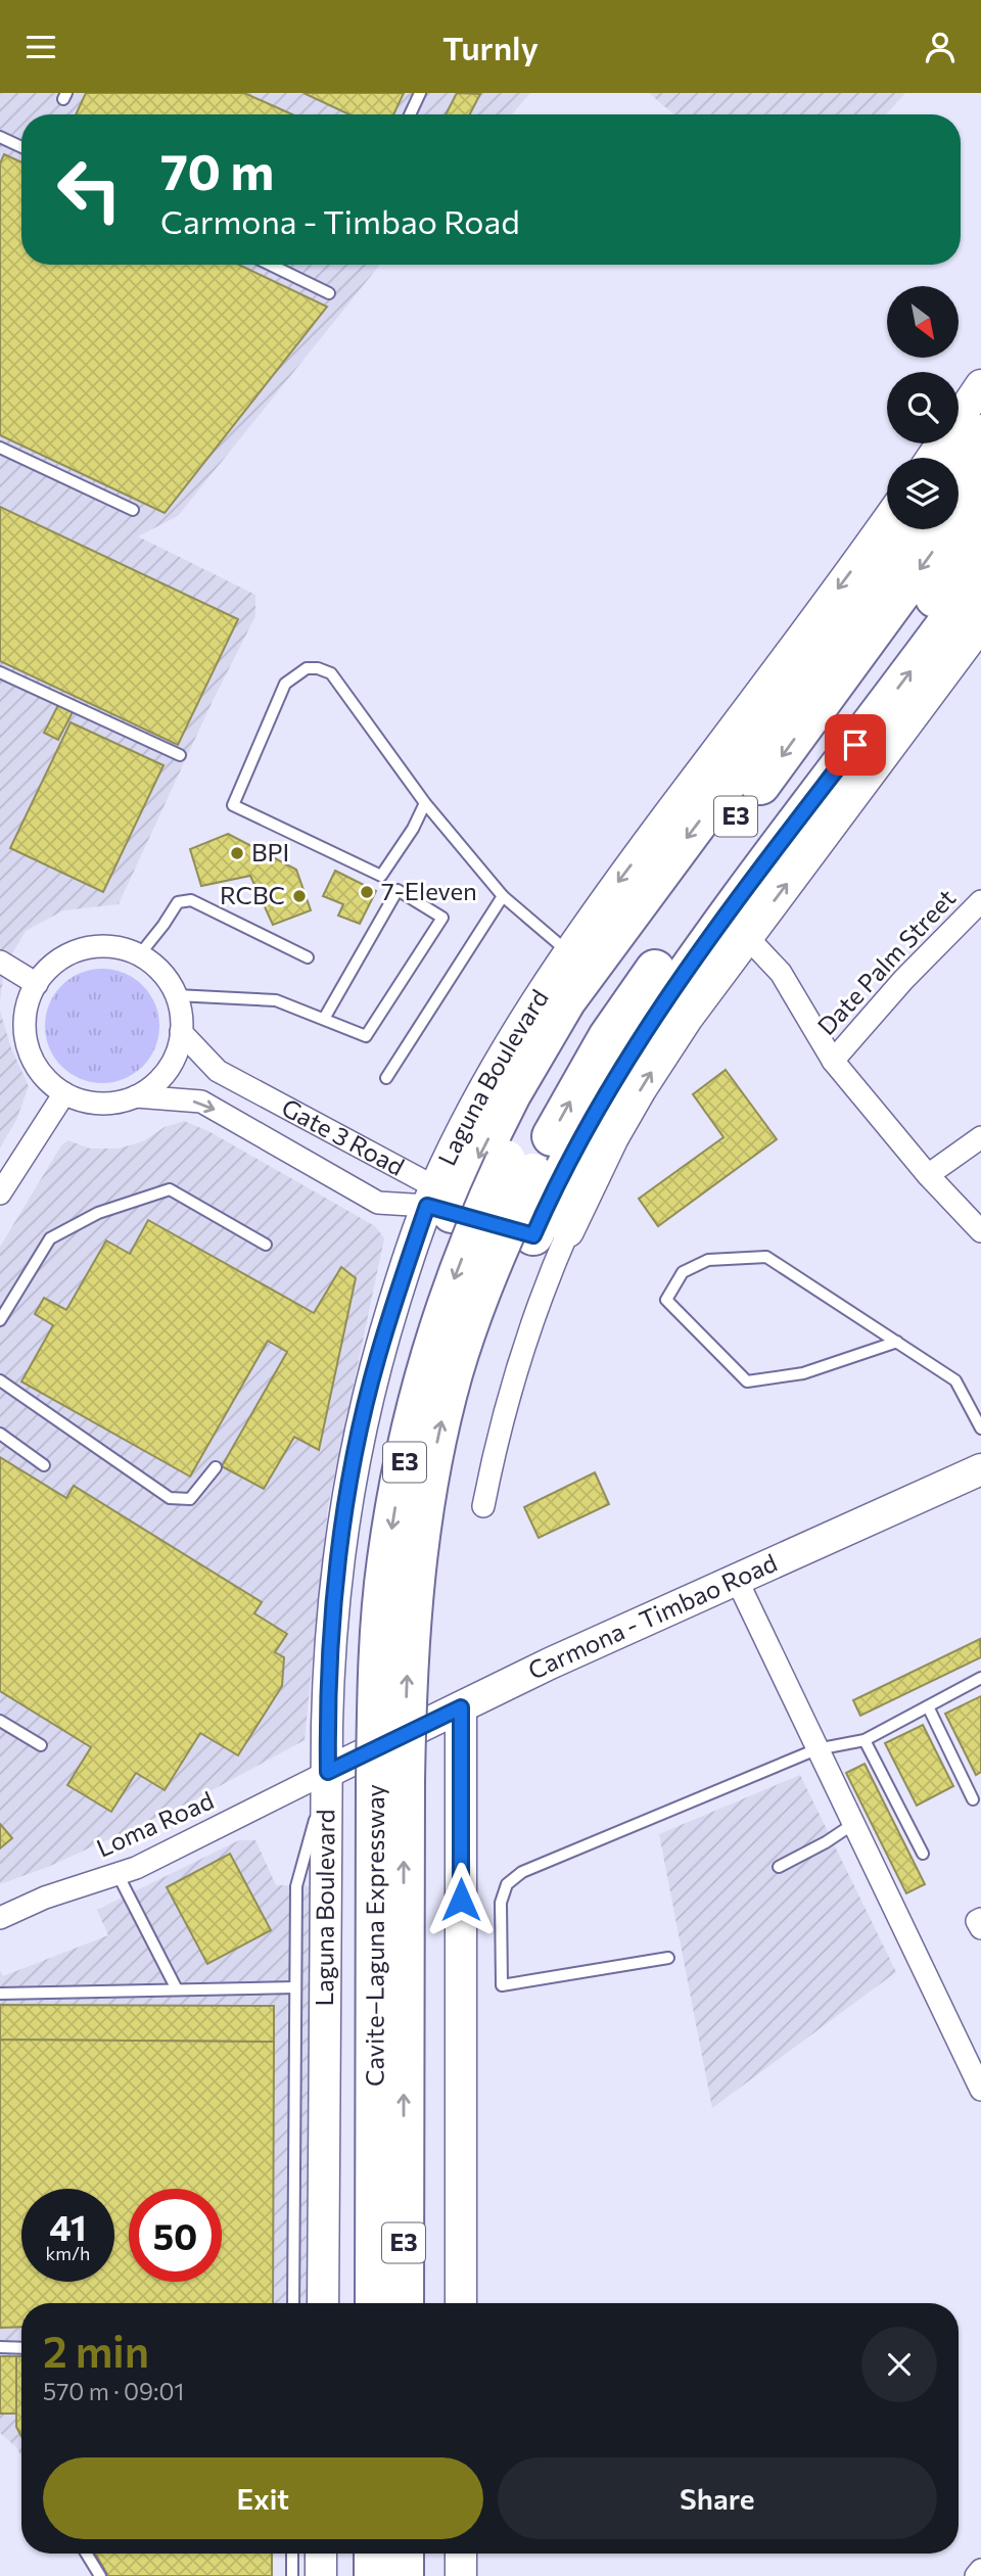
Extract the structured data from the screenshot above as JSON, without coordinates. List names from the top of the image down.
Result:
{
  "streets": {
    "highway": ["E3", "Cavite–Laguna Expressway"],
    "main road": ["Laguna Boulevard", "Gate 3 Road", "Carmona - Timbao Road"],
    "street": ["Date Palm Street", "Loma Road"]
  },
  "crossings": [
    ["Laguna Boulevard", "Gate 3 Road"],
    ["Laguna Boulevard", "Carmona - Timbao Road"],
    ["Laguna Boulevard", "Loma Road"],
    ["Carmona - Timbao Road", "Loma Road"]
  ],
  "places": ["BPI", "7-Eleven", "RCBC"],
  "north": "bottom right",
  "page": {
    "header": "Turnly",
    "turn": ["70 m", "Carmona - Timbao Road"],
    "speed": "41 km/h",
    "limit": "50",
    "heading": ["2 min", "570 m · 09:01"],
    "buttons": ["Exit", "Share"]
  }
}
